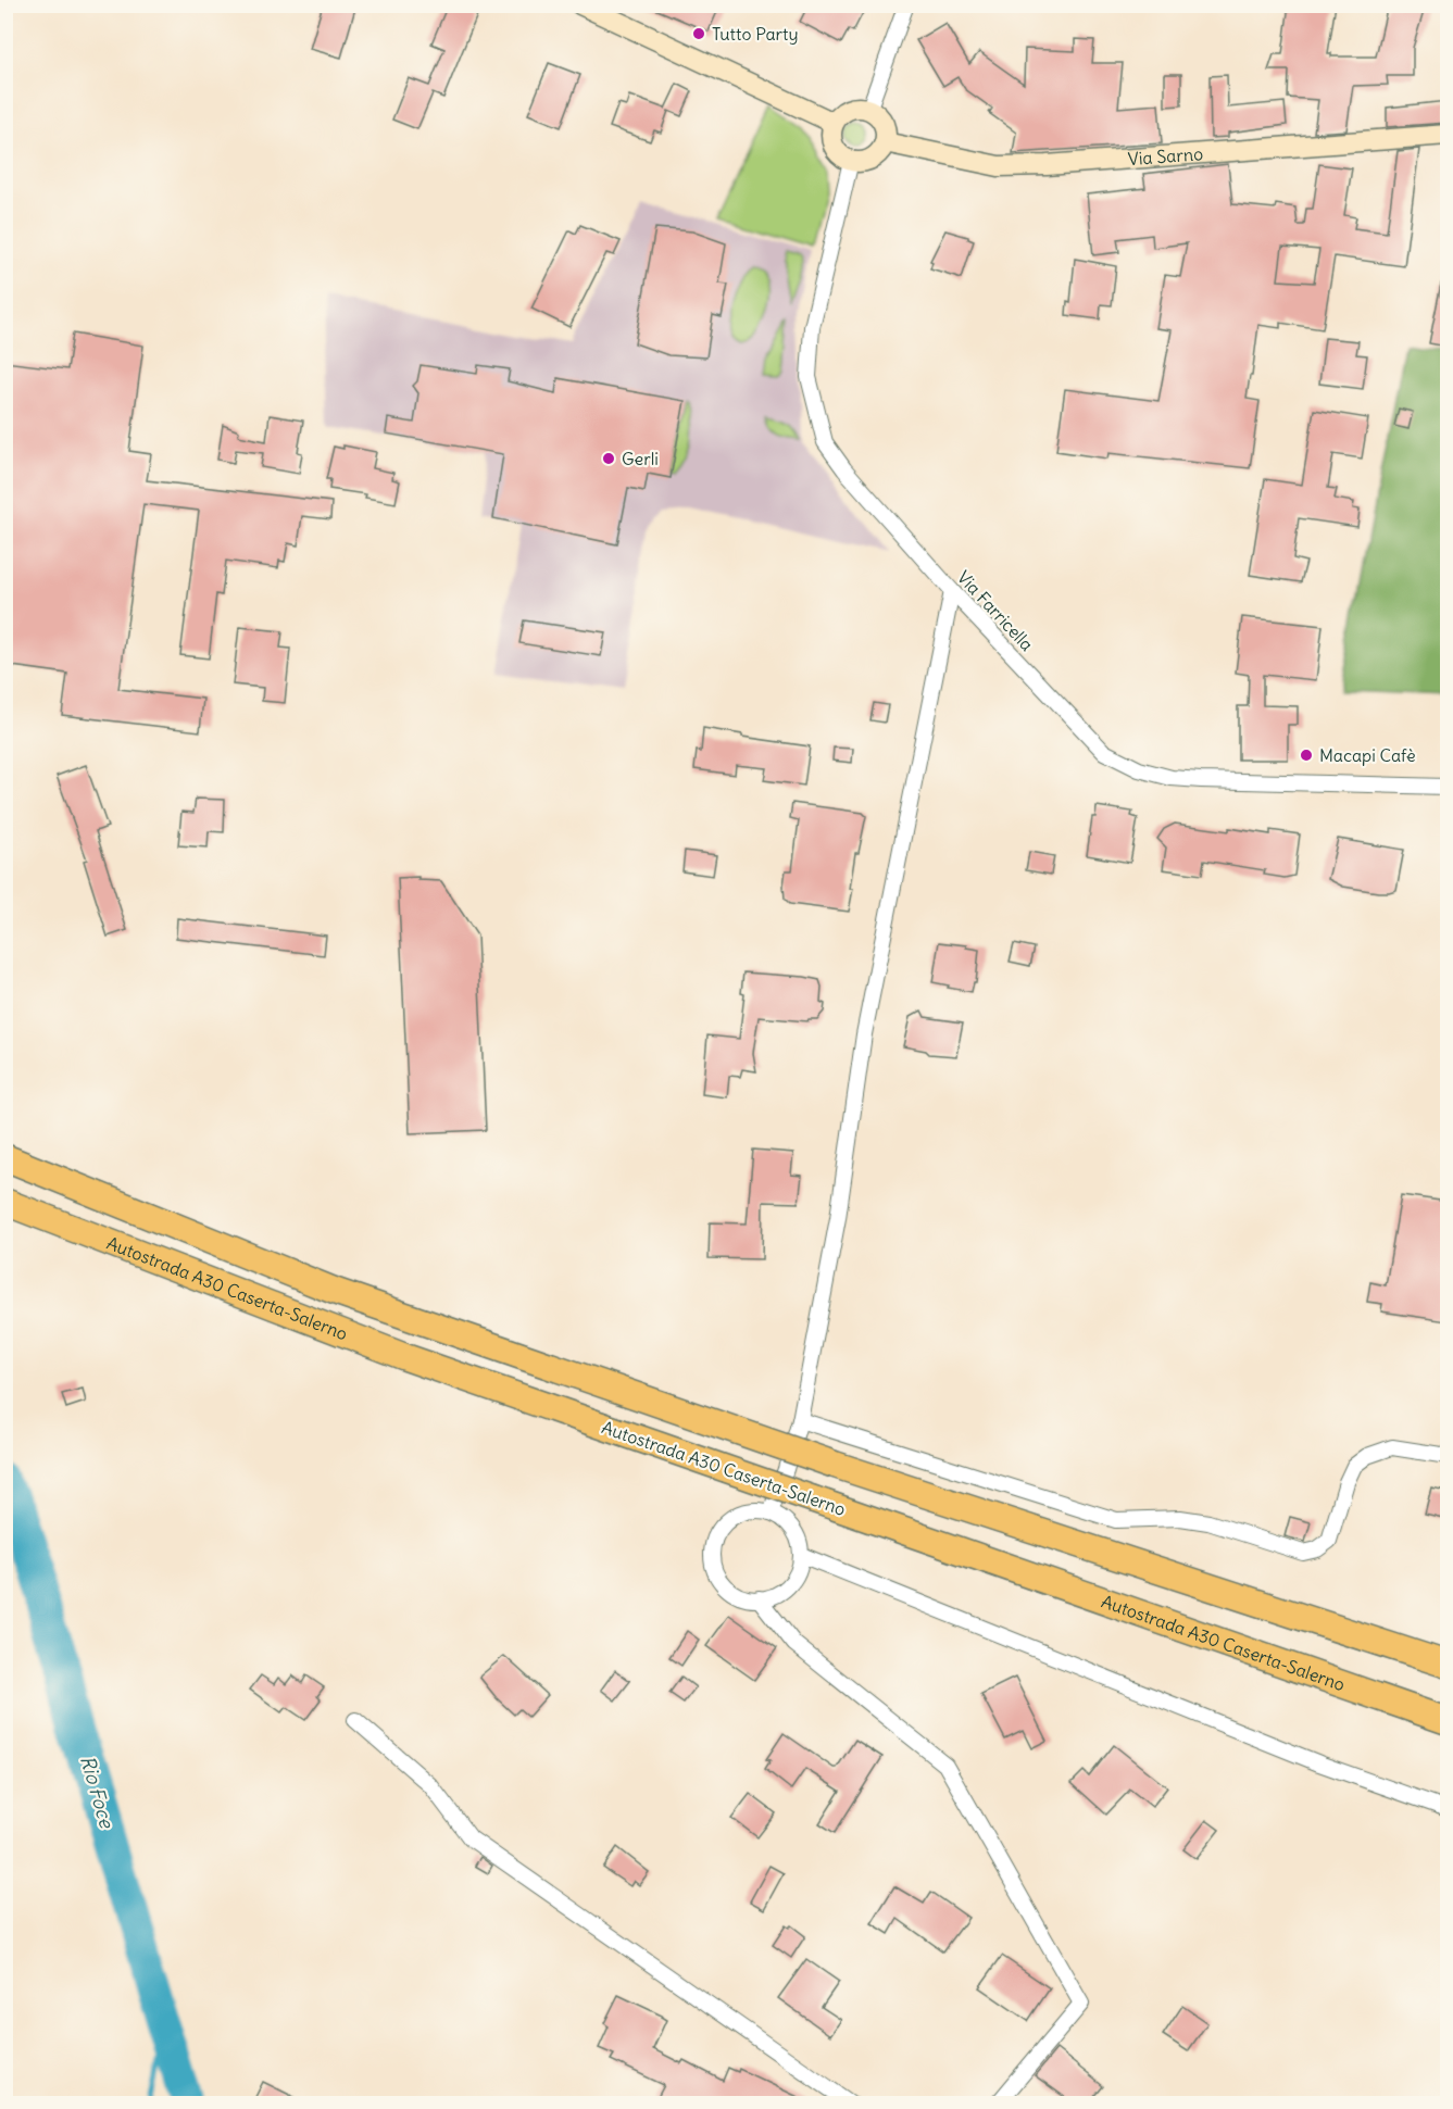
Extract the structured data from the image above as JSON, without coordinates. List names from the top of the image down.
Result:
{
  "streets": {
    "highway": ["Autostrada A30 Caserta-Salerno"],
    "main road": ["Via Sarno"],
    "street": ["Via Farricella"]
  },
  "crossings": [
    ["Via Sarno", "Via Farricella"]
  ],
  "water": ["Rio Foce"],
  "places": ["Tutto Party", "Gerli", "Macapi Cafè"]
}
